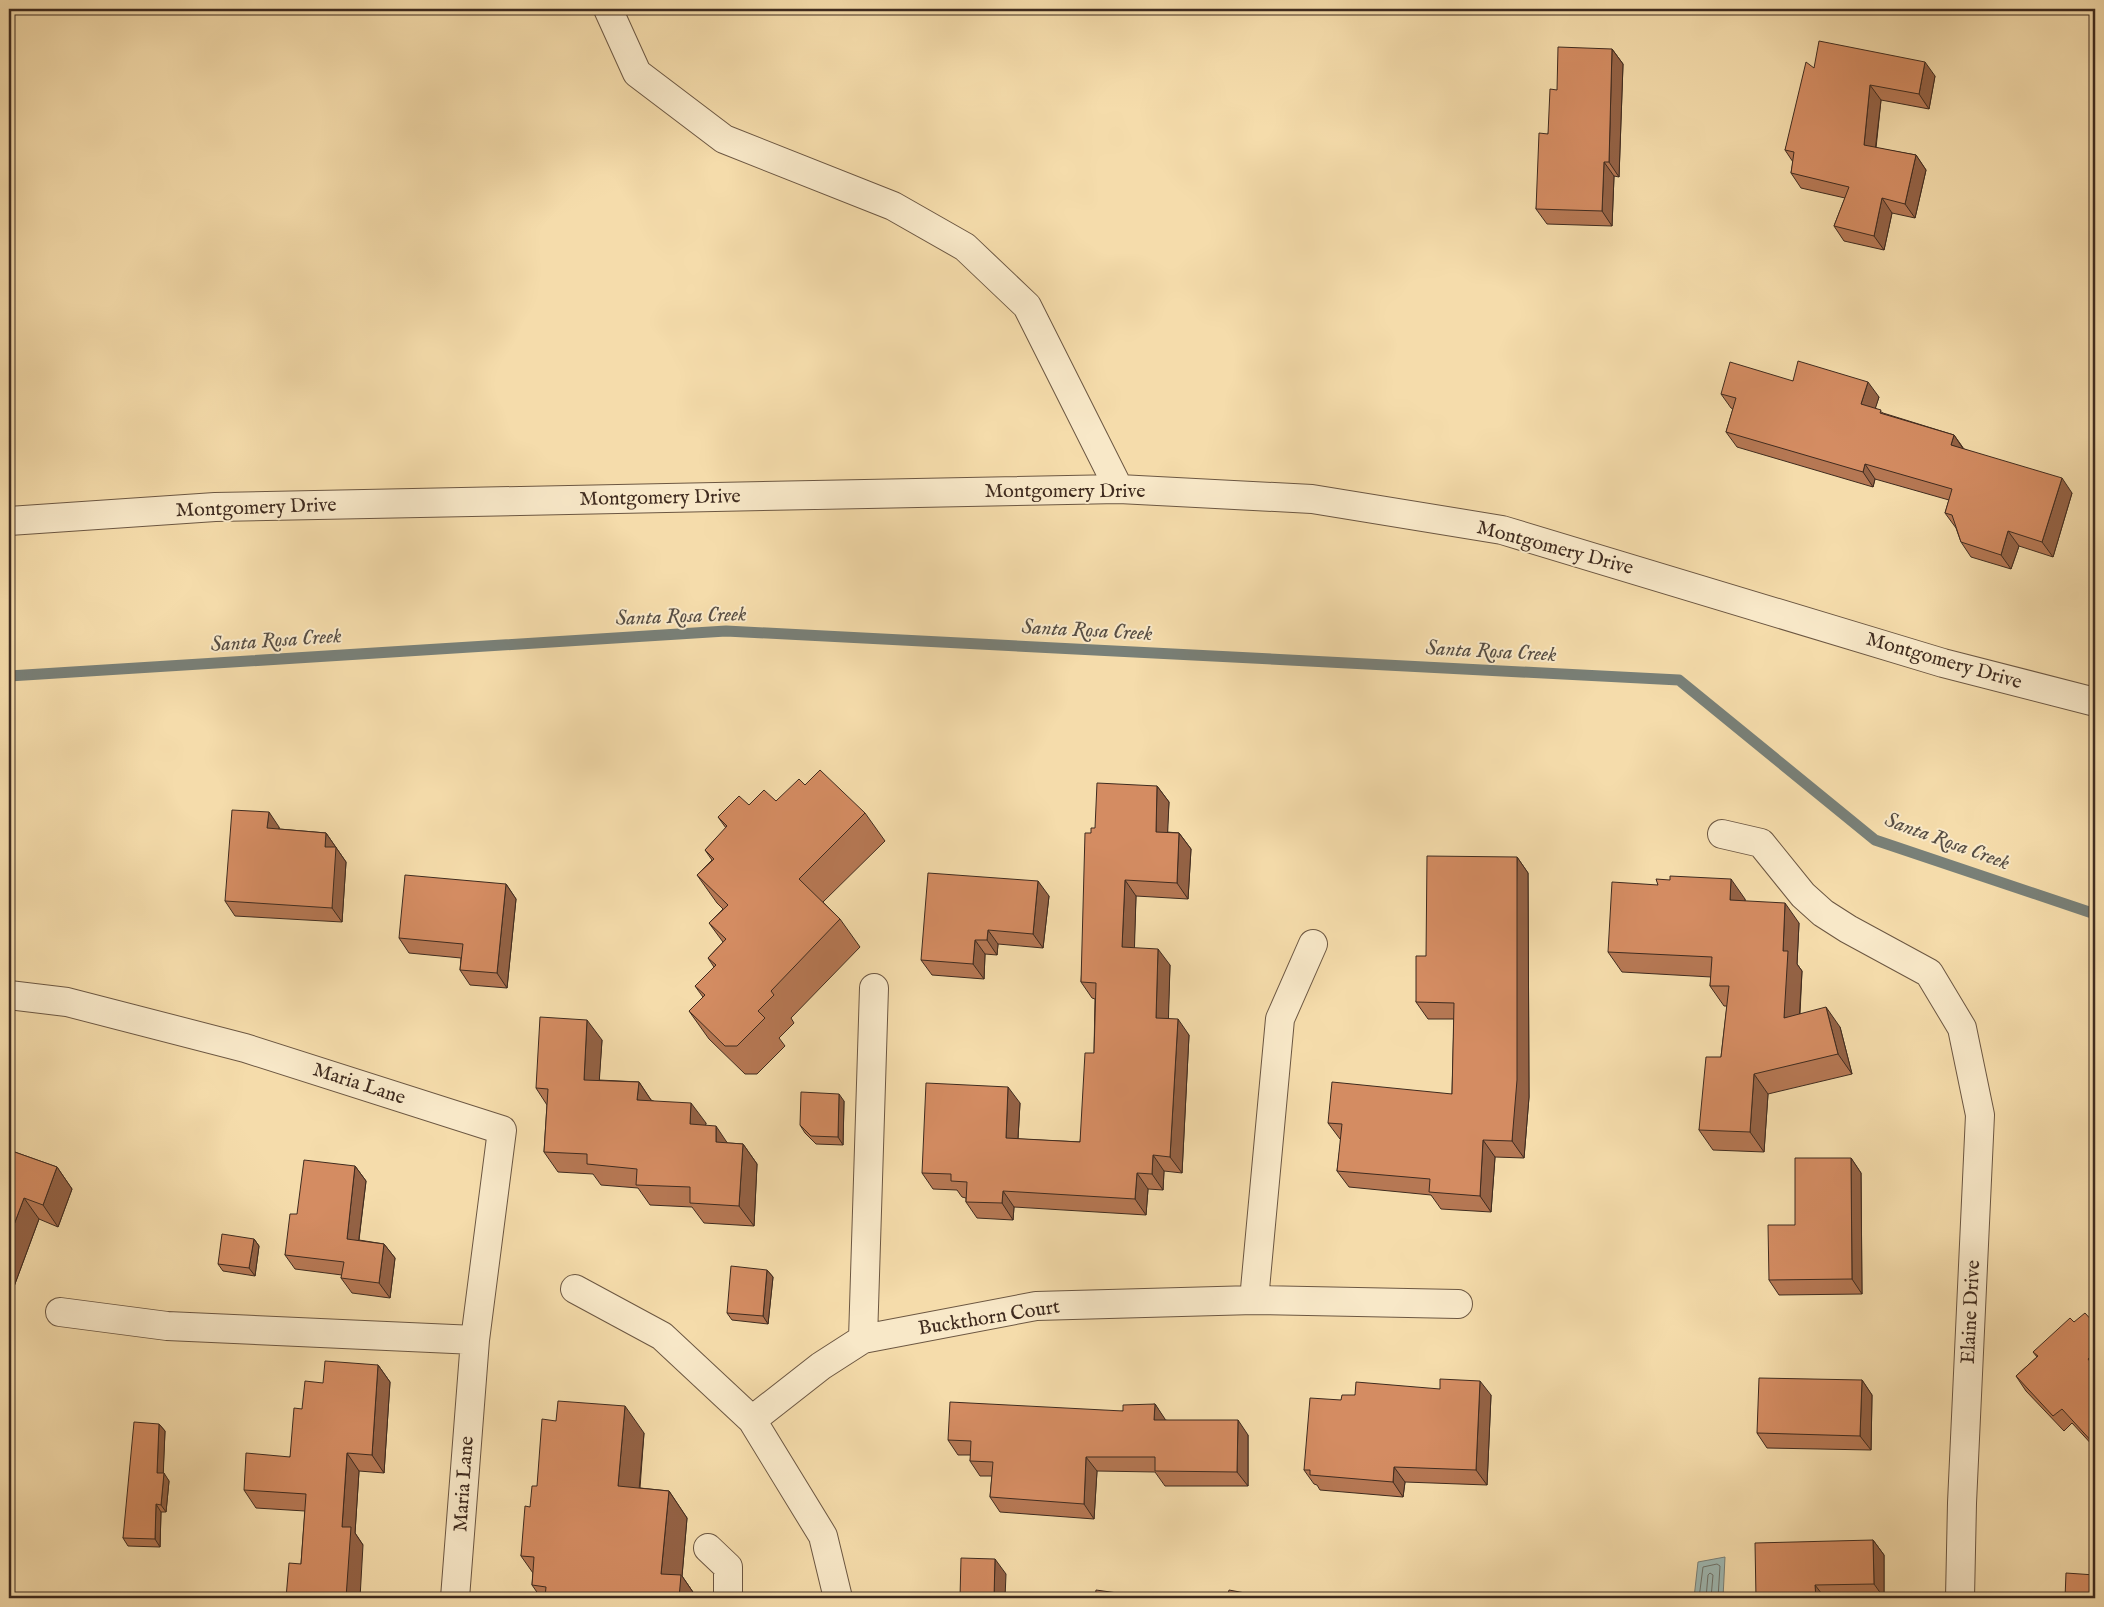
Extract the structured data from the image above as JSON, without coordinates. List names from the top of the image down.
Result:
{
  "streets": {
    "street": [
      "Montgomery Drive",
      "Maria Lane",
      "Elaine Drive",
      "Buckthorn Court"
    ]
  },
  "water": ["Santa Rosa Creek"]
}
